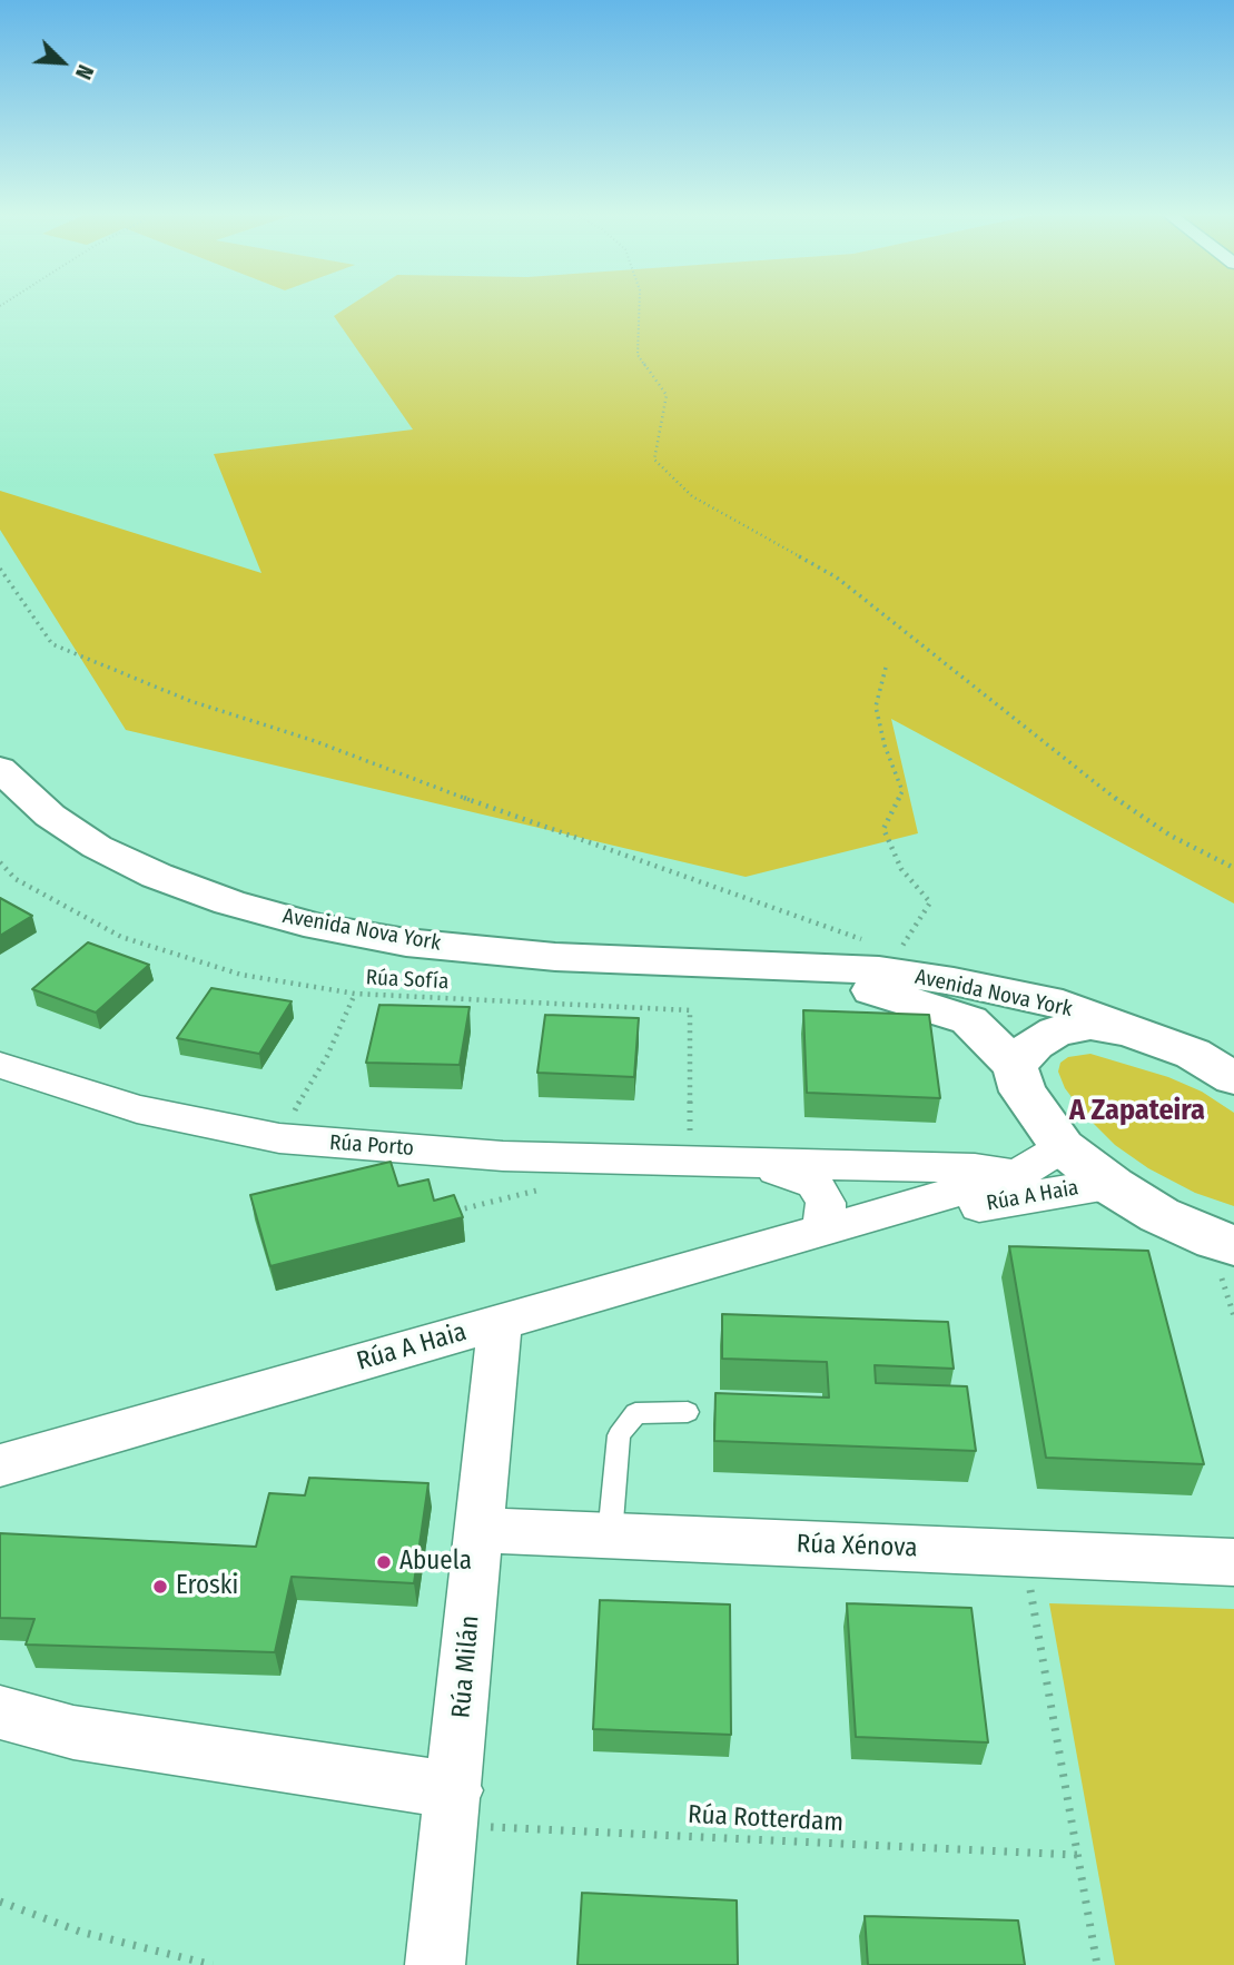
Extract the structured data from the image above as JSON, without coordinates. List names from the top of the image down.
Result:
{
  "streets": {
    "street": [
      "Avenida Nova York",
      "Rúa Porto",
      "Rúa A Haia",
      "Rúa Xénova",
      "Rúa Milán"
    ],
    "path": ["Rúa Sofía", "Rúa Rotterdam"]
  },
  "crossings": [
    ["Rúa Sofía", "Rúa Porto"],
    ["Rúa Porto", "Rúa A Haia"],
    ["Rúa A Haia", "Rúa Milán"],
    ["Rúa Xénova", "Rúa Milán"],
    ["Rúa Milán", "Rúa Rotterdam"]
  ],
  "districts": ["A Zapateira"],
  "places": ["Abuela", "Eroski"],
  "north": "bottom right"
}
